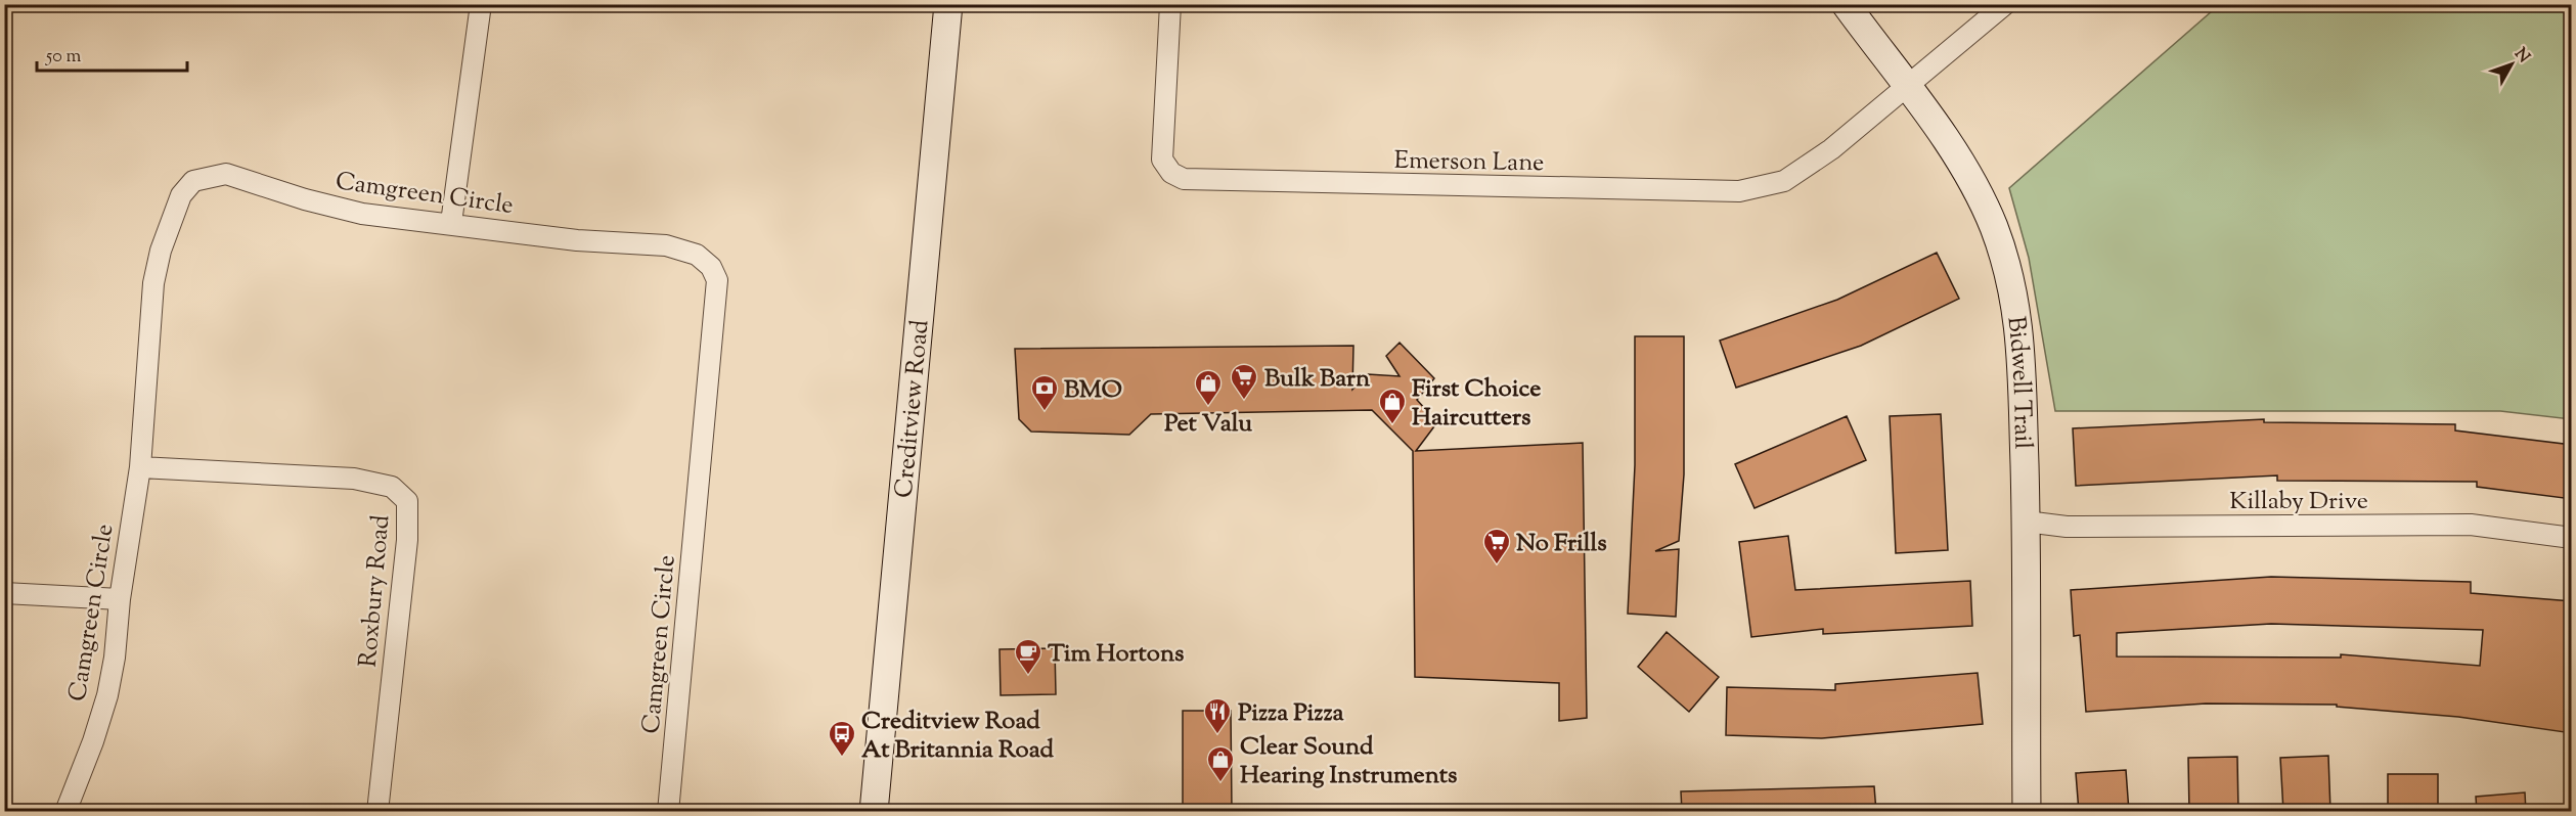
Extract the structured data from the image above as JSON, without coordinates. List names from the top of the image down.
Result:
{
  "streets": {
    "street": [
      "Emerson Lane",
      "Camgreen Circle",
      "Bidwell Trail",
      "Creditview Road",
      "Killaby Drive",
      "Roxbury Road"
    ]
  },
  "crossings": [
    ["Emerson Lane", "Bidwell Trail"],
    ["Camgreen Circle", "Roxbury Road"],
    ["Bidwell Trail", "Killaby Drive"]
  ],
  "places": {
    "supermarket": ["Bulk Barn", "No Frills"],
    "shop": ["Pet Valu", "First Choice Haircutters", "Clear Sound Hearing Instruments"],
    "bank": ["BMO"],
    "cafe": ["Tim Hortons"],
    "restaurant": ["Pizza Pizza"],
    "bus stop": ["Creditview Road At Britannia Road"]
  },
  "scale_bar": "50 m",
  "north": "top right"
}
